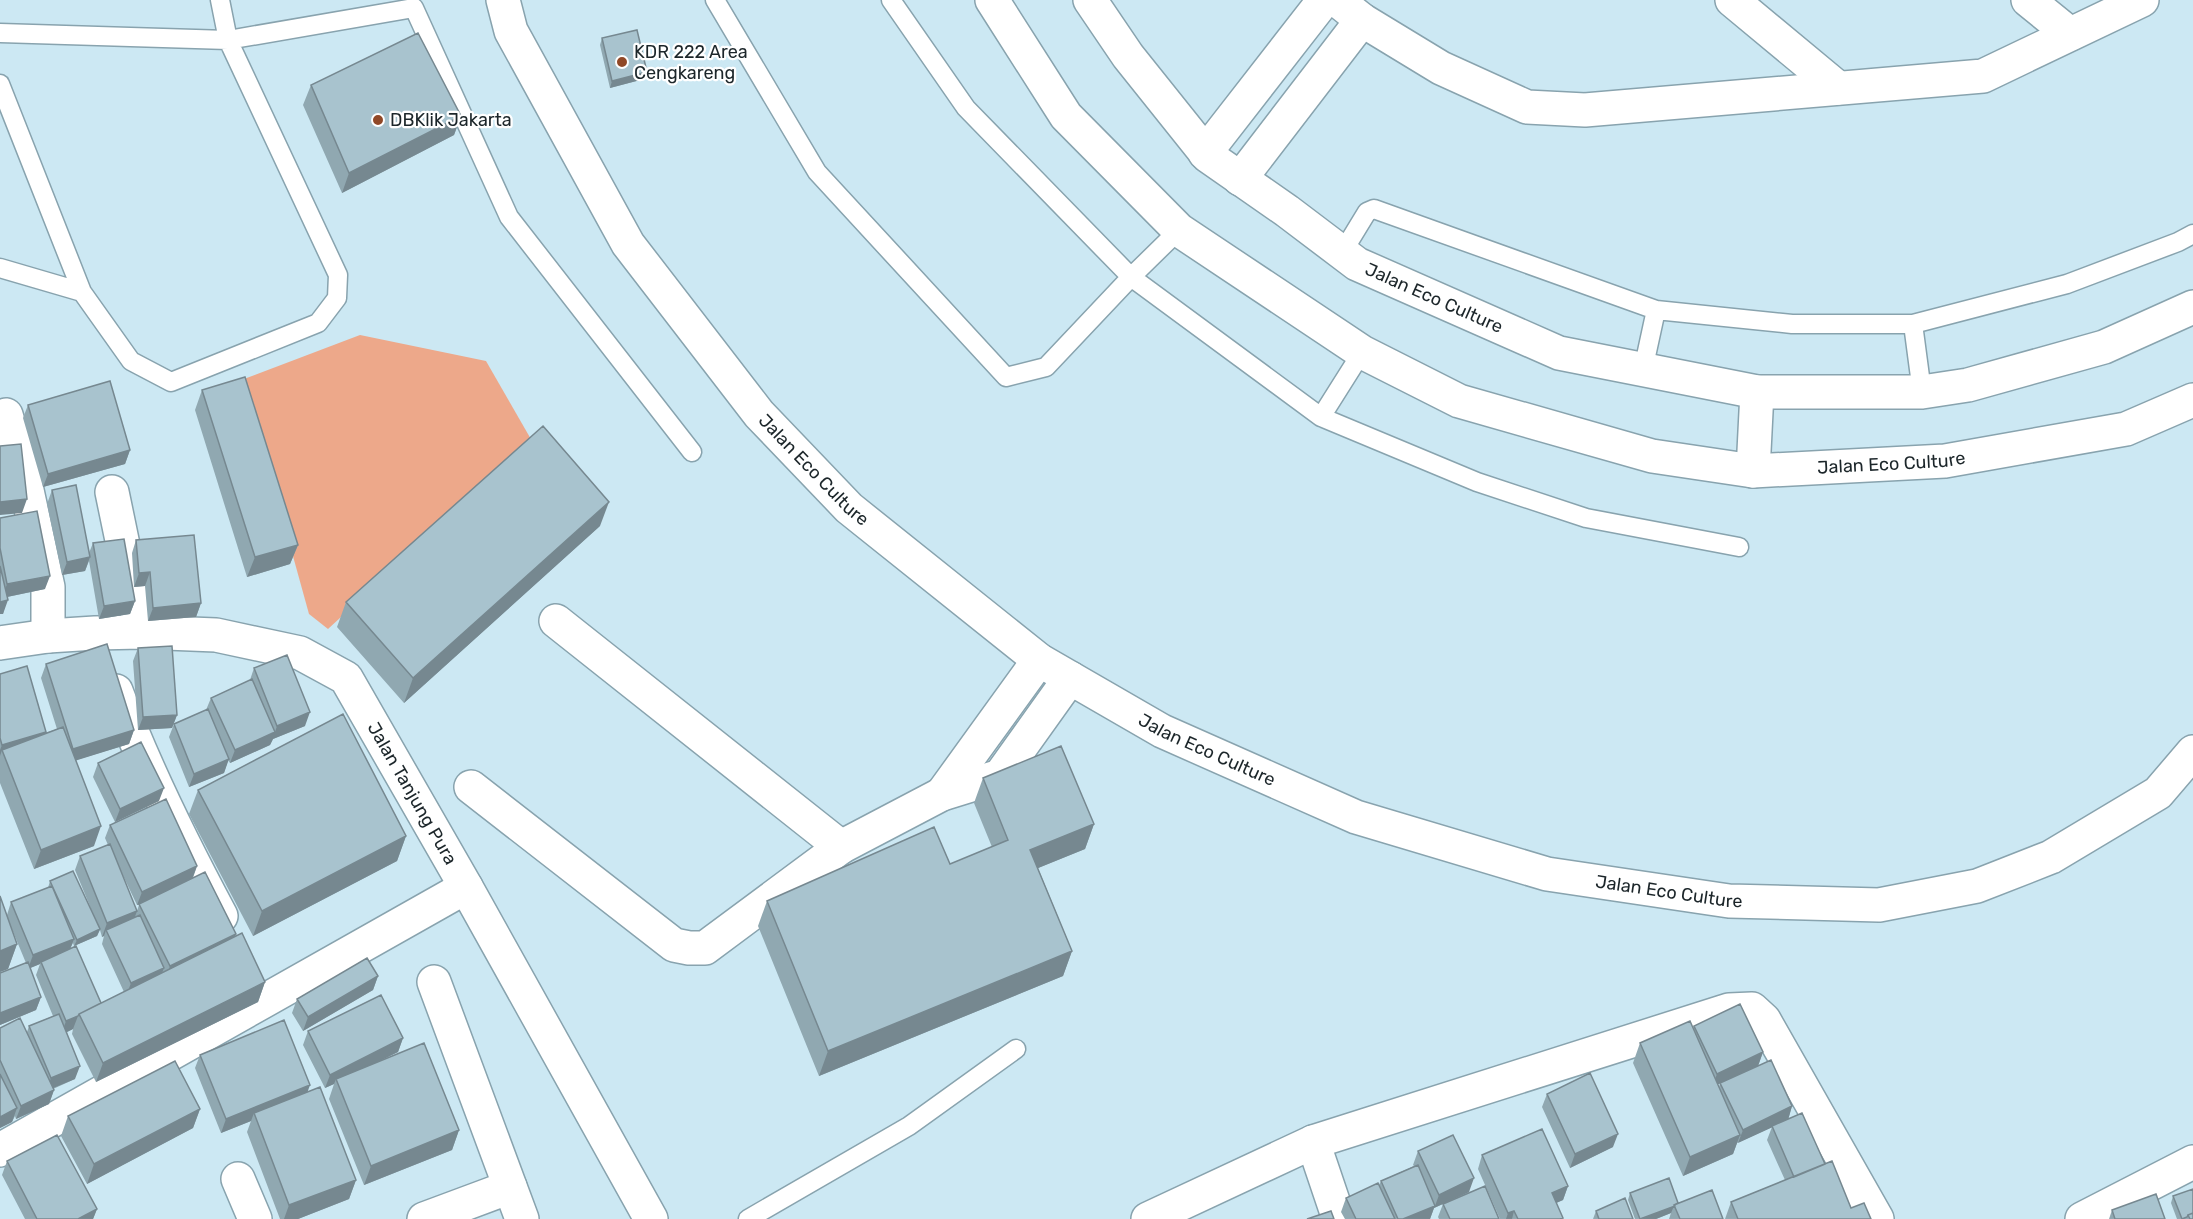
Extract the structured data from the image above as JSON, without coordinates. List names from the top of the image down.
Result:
{
  "streets": {
    "street": ["Jalan Eco Culture", "Jalan Tanjung Pura"]
  },
  "places": ["KDR 222 Area Cengkareng", "DBKlik Jakarta"]
}
